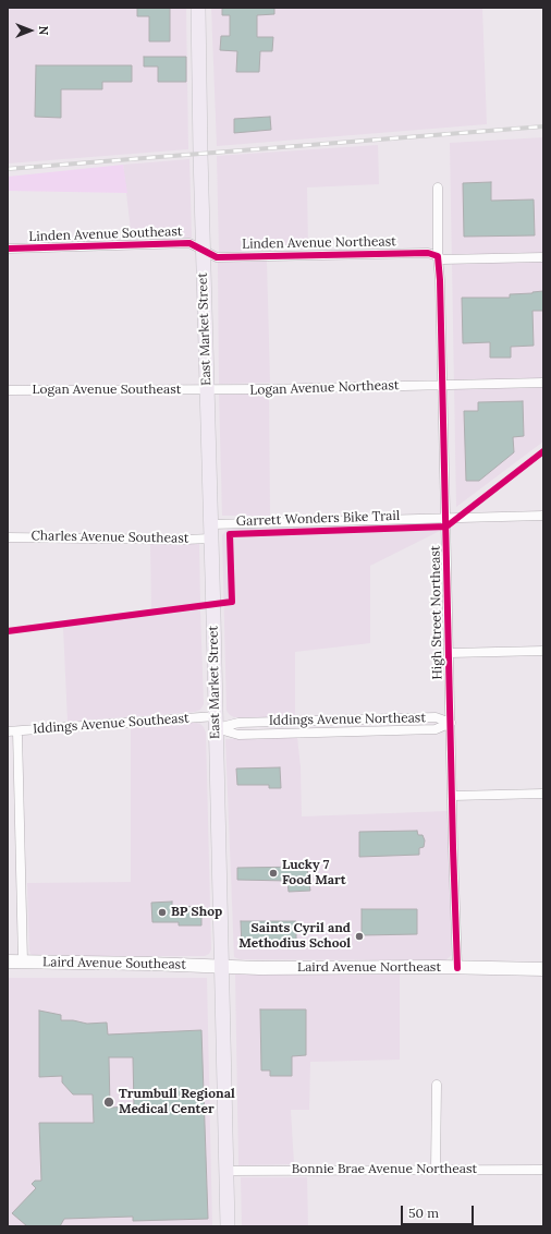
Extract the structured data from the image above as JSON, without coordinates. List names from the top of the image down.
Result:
{
  "streets": {
    "main road": ["East Market Street"],
    "street": [
      "Linden Avenue Southeast",
      "Linden Avenue Northeast",
      "Logan Avenue Northeast",
      "Logan Avenue Southeast",
      "Charles Avenue Southeast",
      "High Street Northeast",
      "Iddings Avenue Northeast",
      "Iddings Avenue Southeast",
      "Laird Avenue Southeast",
      "Laird Avenue Northeast",
      "Bonnie Brae Avenue Northeast"
    ],
    "cycle path": ["Garrett Wonders Bike Trail"]
  },
  "crossings": [
    ["Linden Avenue Southeast", "Linden Avenue Northeast"],
    ["Linden Avenue Southeast", "East Market Street"],
    ["Linden Avenue Northeast", "East Market Street"],
    ["Linden Avenue Northeast", "High Street Northeast"],
    ["East Market Street", "Logan Avenue Northeast"],
    ["East Market Street", "Logan Avenue Southeast"],
    ["East Market Street", "Charles Avenue Southeast"],
    ["East Market Street", "Iddings Avenue Northeast"],
    ["East Market Street", "Iddings Avenue Southeast"],
    ["East Market Street", "Laird Avenue Southeast"],
    ["East Market Street", "Laird Avenue Northeast"],
    ["East Market Street", "Bonnie Brae Avenue Northeast"],
    ["Logan Avenue Northeast", "Logan Avenue Southeast"],
    ["Logan Avenue Northeast", "High Street Northeast"],
    ["Charles Avenue Southeast", "High Street Northeast"],
    ["High Street Northeast", "Iddings Avenue Northeast"],
    ["High Street Northeast", "Laird Avenue Northeast"],
    ["Iddings Avenue Northeast", "Iddings Avenue Southeast"],
    ["Laird Avenue Southeast", "Laird Avenue Northeast"]
  ],
  "places": [
    "Lucky 7 Food Mart",
    "BP Shop",
    "Saints Cyril and Methodius School",
    "Trumbull Regional Medical Center"
  ],
  "scale_bar": "50 m",
  "north": "right"
}
